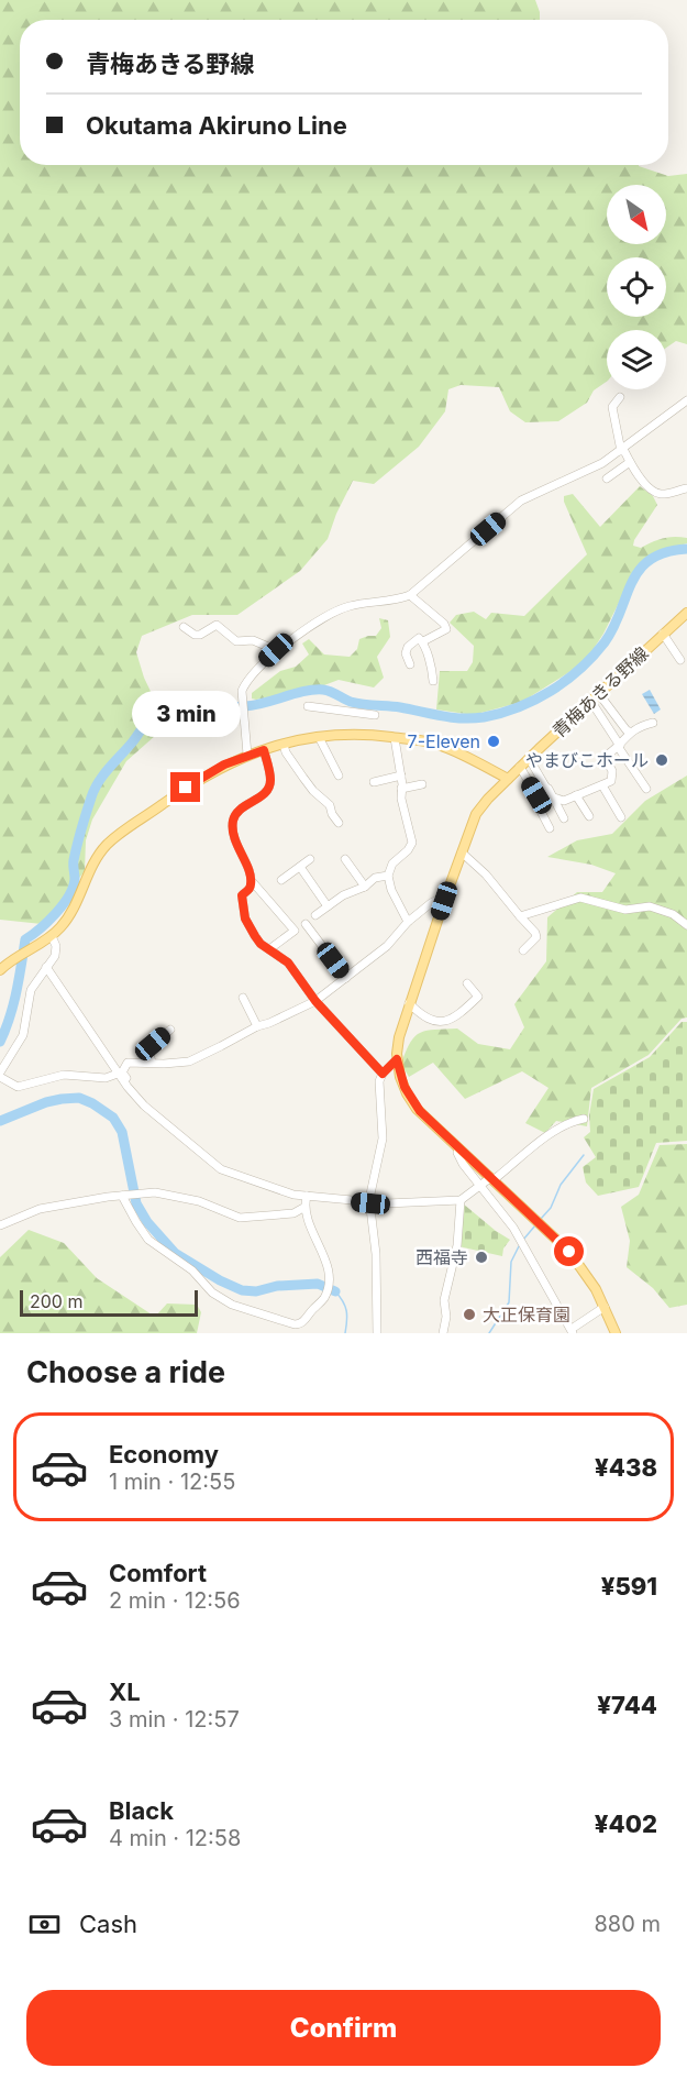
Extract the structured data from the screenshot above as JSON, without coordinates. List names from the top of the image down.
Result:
{
  "streets": {
    "main road": ["青梅あきる野線"]
  },
  "places": [
    "7-Eleven",
    "やまびこホール",
    "西福寺",
    "大正保育園"
  ],
  "scale_bar": "200 m",
  "north": "bottom right",
  "page": {
    "banner": ["青梅あきる野線", "Okutama Akiruno Line"],
    "bubble": "3 min",
    "scale": "200 m",
    "heading": "Choose a ride",
    "list": [
      {
        "name": "Economy",
        "note": "1 min · 12:55",
        "value": "¥438"
      },
      {
        "name": "Comfort",
        "note": "2 min · 12:56",
        "value": "¥591"
      },
      {
        "name": "XL",
        "note": "3 min · 12:57",
        "value": "¥744"
      },
      {
        "name": "Black",
        "note": "4 min · 12:58",
        "value": "¥402"
      }
    ],
    "pay": ["Cash", "880 m"],
    "buttons": "Confirm"
  }
}
